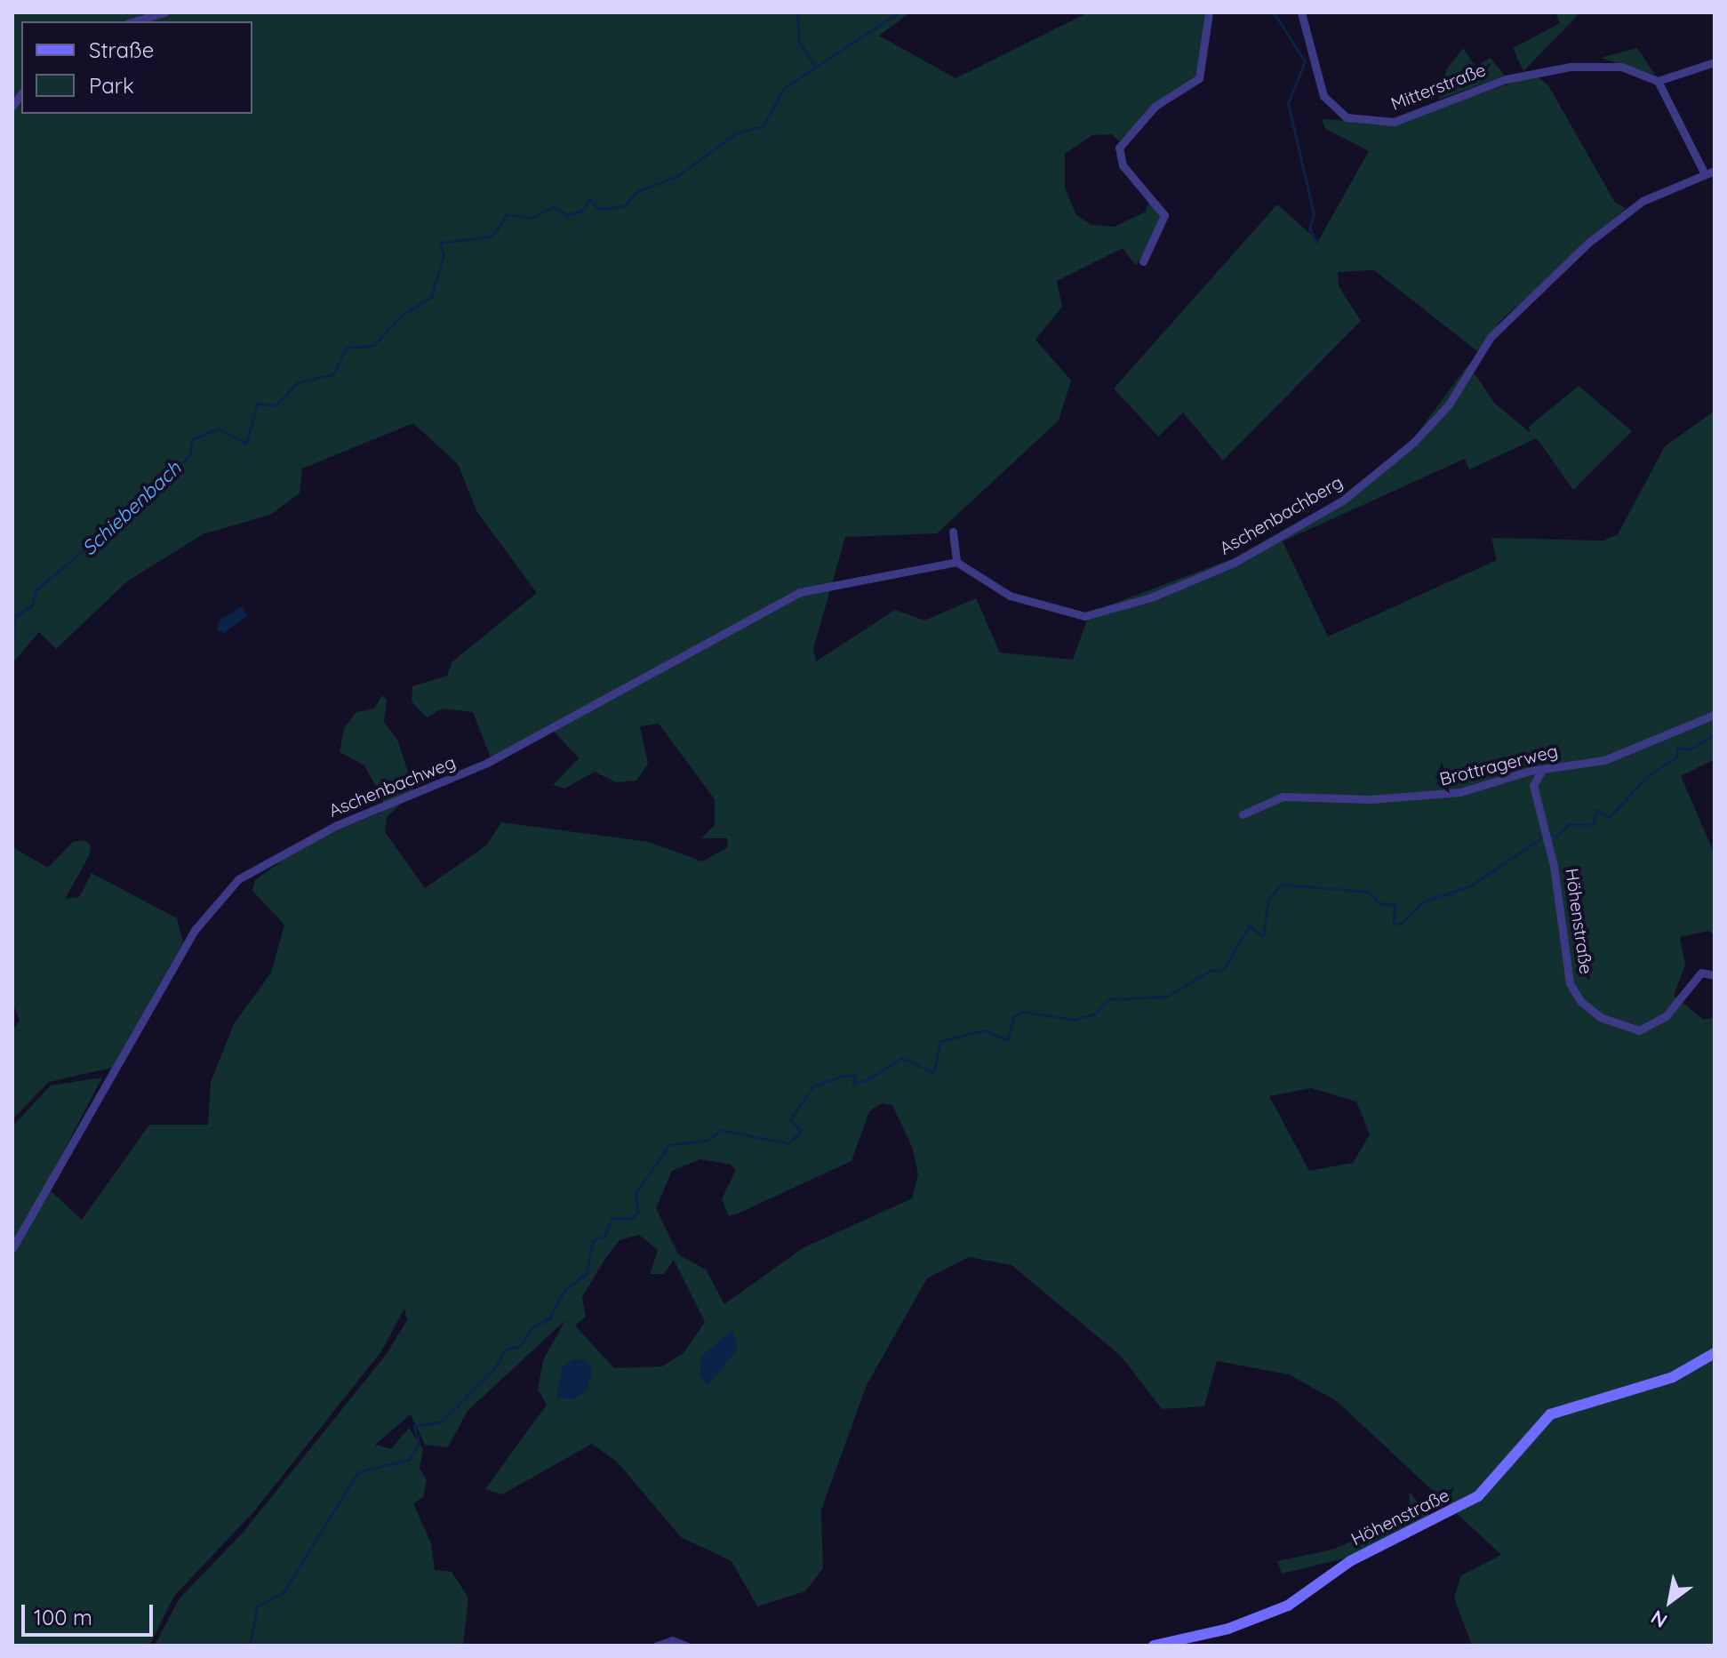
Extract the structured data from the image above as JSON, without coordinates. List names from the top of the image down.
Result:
{
  "streets": {
    "street": [
      "Mitterstraße",
      "Aschenbachberg",
      "Brottragerweg",
      "Aschenbachweg",
      "Höhenstraße"
    ]
  },
  "crossings": [
    ["Aschenbachberg", "Aschenbachweg"],
    ["Brottragerweg", "Höhenstraße"]
  ],
  "water": ["Schiebenbach"],
  "legend": ["Straße", "Park"],
  "scale_bar": "100 m",
  "north": "bottom left"
}
